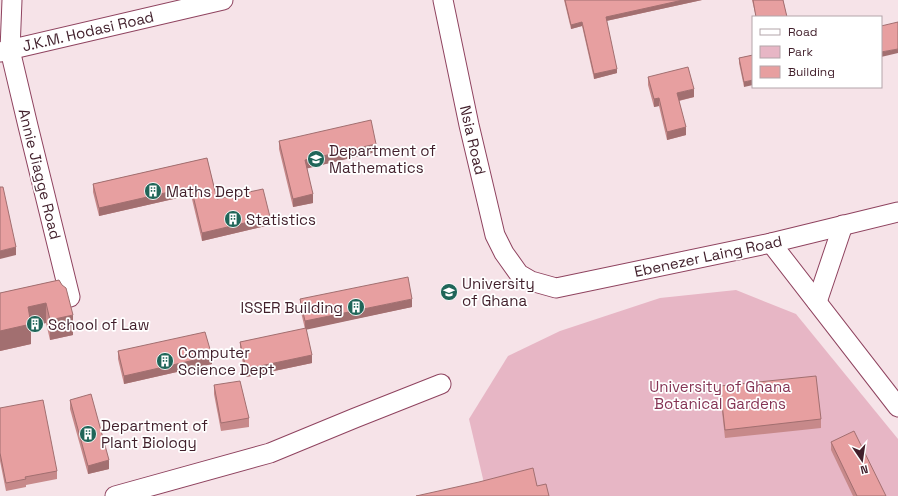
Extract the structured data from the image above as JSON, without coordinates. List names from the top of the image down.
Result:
{
  "streets": {
    "street": [
      "J.K.M. Hodasi Road",
      "Nsia Road",
      "Annie Jiagge Road",
      "Ebenezer Laing Road"
    ]
  },
  "crossings": [
    ["J.K.M. Hodasi Road", "Annie Jiagge Road"],
    ["Nsia Road", "Ebenezer Laing Road"]
  ],
  "parks": ["University of Ghana Botanical Gardens"],
  "places": {
    "school or university": ["Department of Mathematics", "University of Ghana"],
    "building": [
      "Maths Dept",
      "Statistics",
      "ISSER Building",
      "School of Law",
      "Computer Science Dept",
      "Department of Plant Biology"
    ]
  },
  "legend": ["Road", "Park", "Building"],
  "north": "bottom"
}
